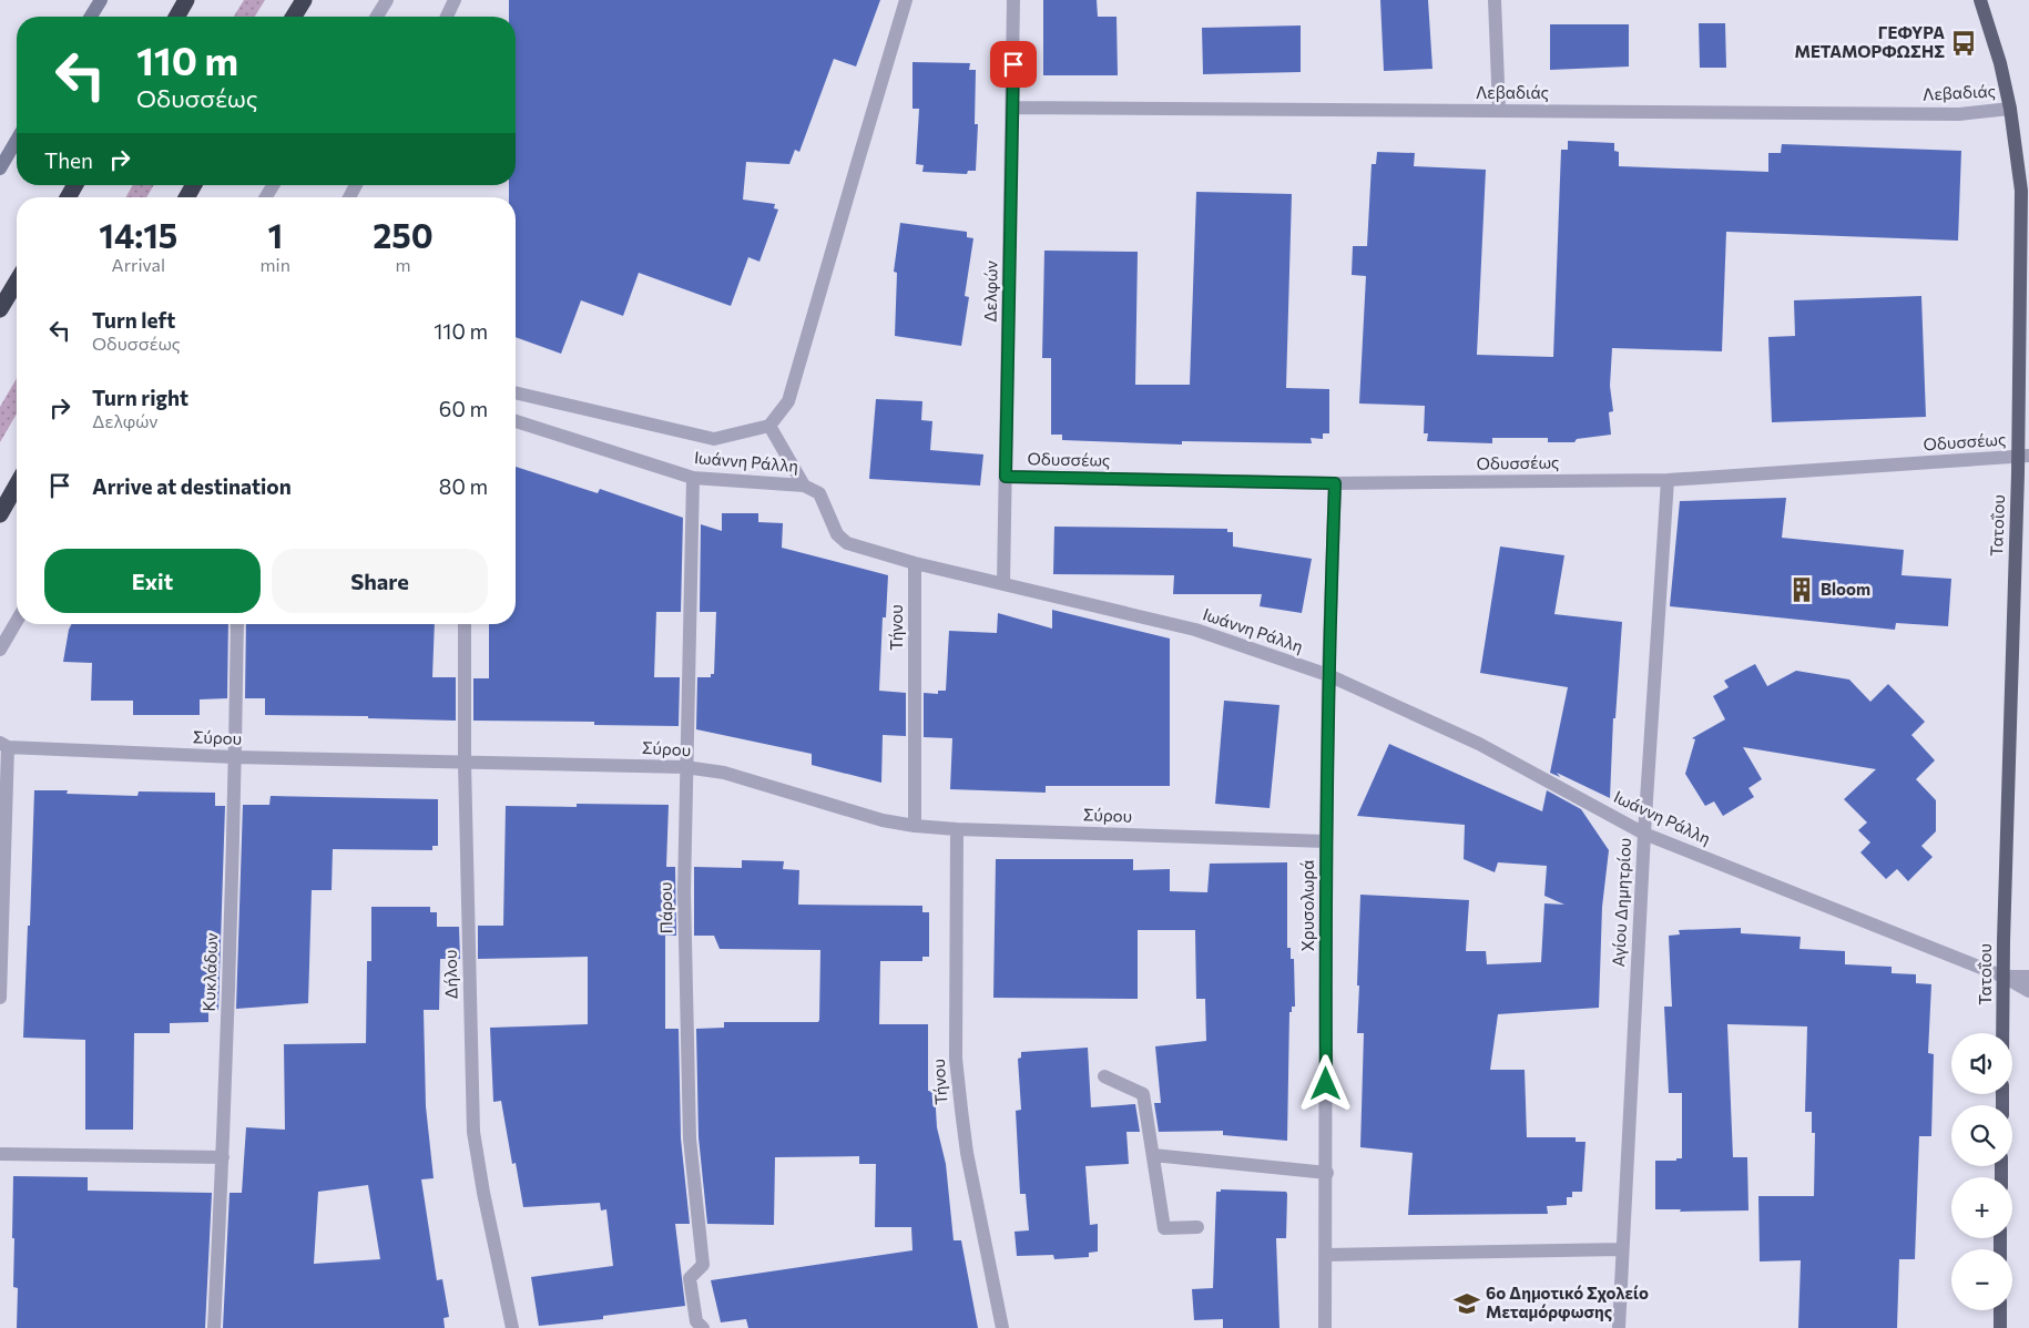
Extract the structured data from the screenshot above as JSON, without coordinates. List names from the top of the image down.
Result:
{
  "streets": {
    "main road": ["Τατοΐου"],
    "street": [
      "Λεβαδιάς",
      "Δελφών",
      "Οδυσσέως",
      "Ιωάννη Ράλλη",
      "Τήνου",
      "Σύρου",
      "Αγίου Δημητρίου",
      "Χρυσολωρά",
      "Πάρου",
      "Κυκλάδων",
      "Δήλου"
    ]
  },
  "crossings": [
    ["Λεβαδιάς", "Δελφών"],
    ["Λεβαδιάς", "Τατοΐου"],
    ["Δελφών", "Οδυσσέως"],
    ["Δελφών", "Ιωάννη Ράλλη"],
    ["Οδυσσέως", "Τατοΐου"],
    ["Οδυσσέως", "Αγίου Δημητρίου"],
    ["Οδυσσέως", "Χρυσολωρά"],
    ["Ιωάννη Ράλλη", "Τατοΐου"],
    ["Ιωάννη Ράλλη", "Τήνου"],
    ["Ιωάννη Ράλλη", "Αγίου Δημητρίου"],
    ["Ιωάννη Ράλλη", "Χρυσολωρά"],
    ["Ιωάννη Ράλλη", "Πάρου"],
    ["Τήνου", "Σύρου"],
    ["Σύρου", "Χρυσολωρά"],
    ["Σύρου", "Πάρου"],
    ["Σύρου", "Κυκλάδων"],
    ["Σύρου", "Δήλου"]
  ],
  "places": {
    "bus stop": ["ΓΕΦΥΡΑ ΜΕΤΑΜΟΡΦΩΣΗΣ"],
    "building": ["Bloom"],
    "school or university": ["6ο Δημοτικό Σχολείο Μεταμόρφωσης"]
  },
  "page": {
    "turn": ["110 m", "Οδυσσέως"],
    "then": "Then",
    "eta": [
      "14:15",
      "Arrival",
      "1",
      "min",
      "250",
      "m"
    ],
    "list": [
      {
        "name": "Turn left",
        "note": "Οδυσσέως",
        "value": "110 m"
      },
      {
        "name": "Turn right",
        "note": "Δελφών",
        "value": "60 m"
      },
      {
        "name": "Arrive at destination",
        "value": "80 m"
      }
    ],
    "buttons": ["Exit", "Share"],
    "map_buttons": ["+", "−"]
  }
}
